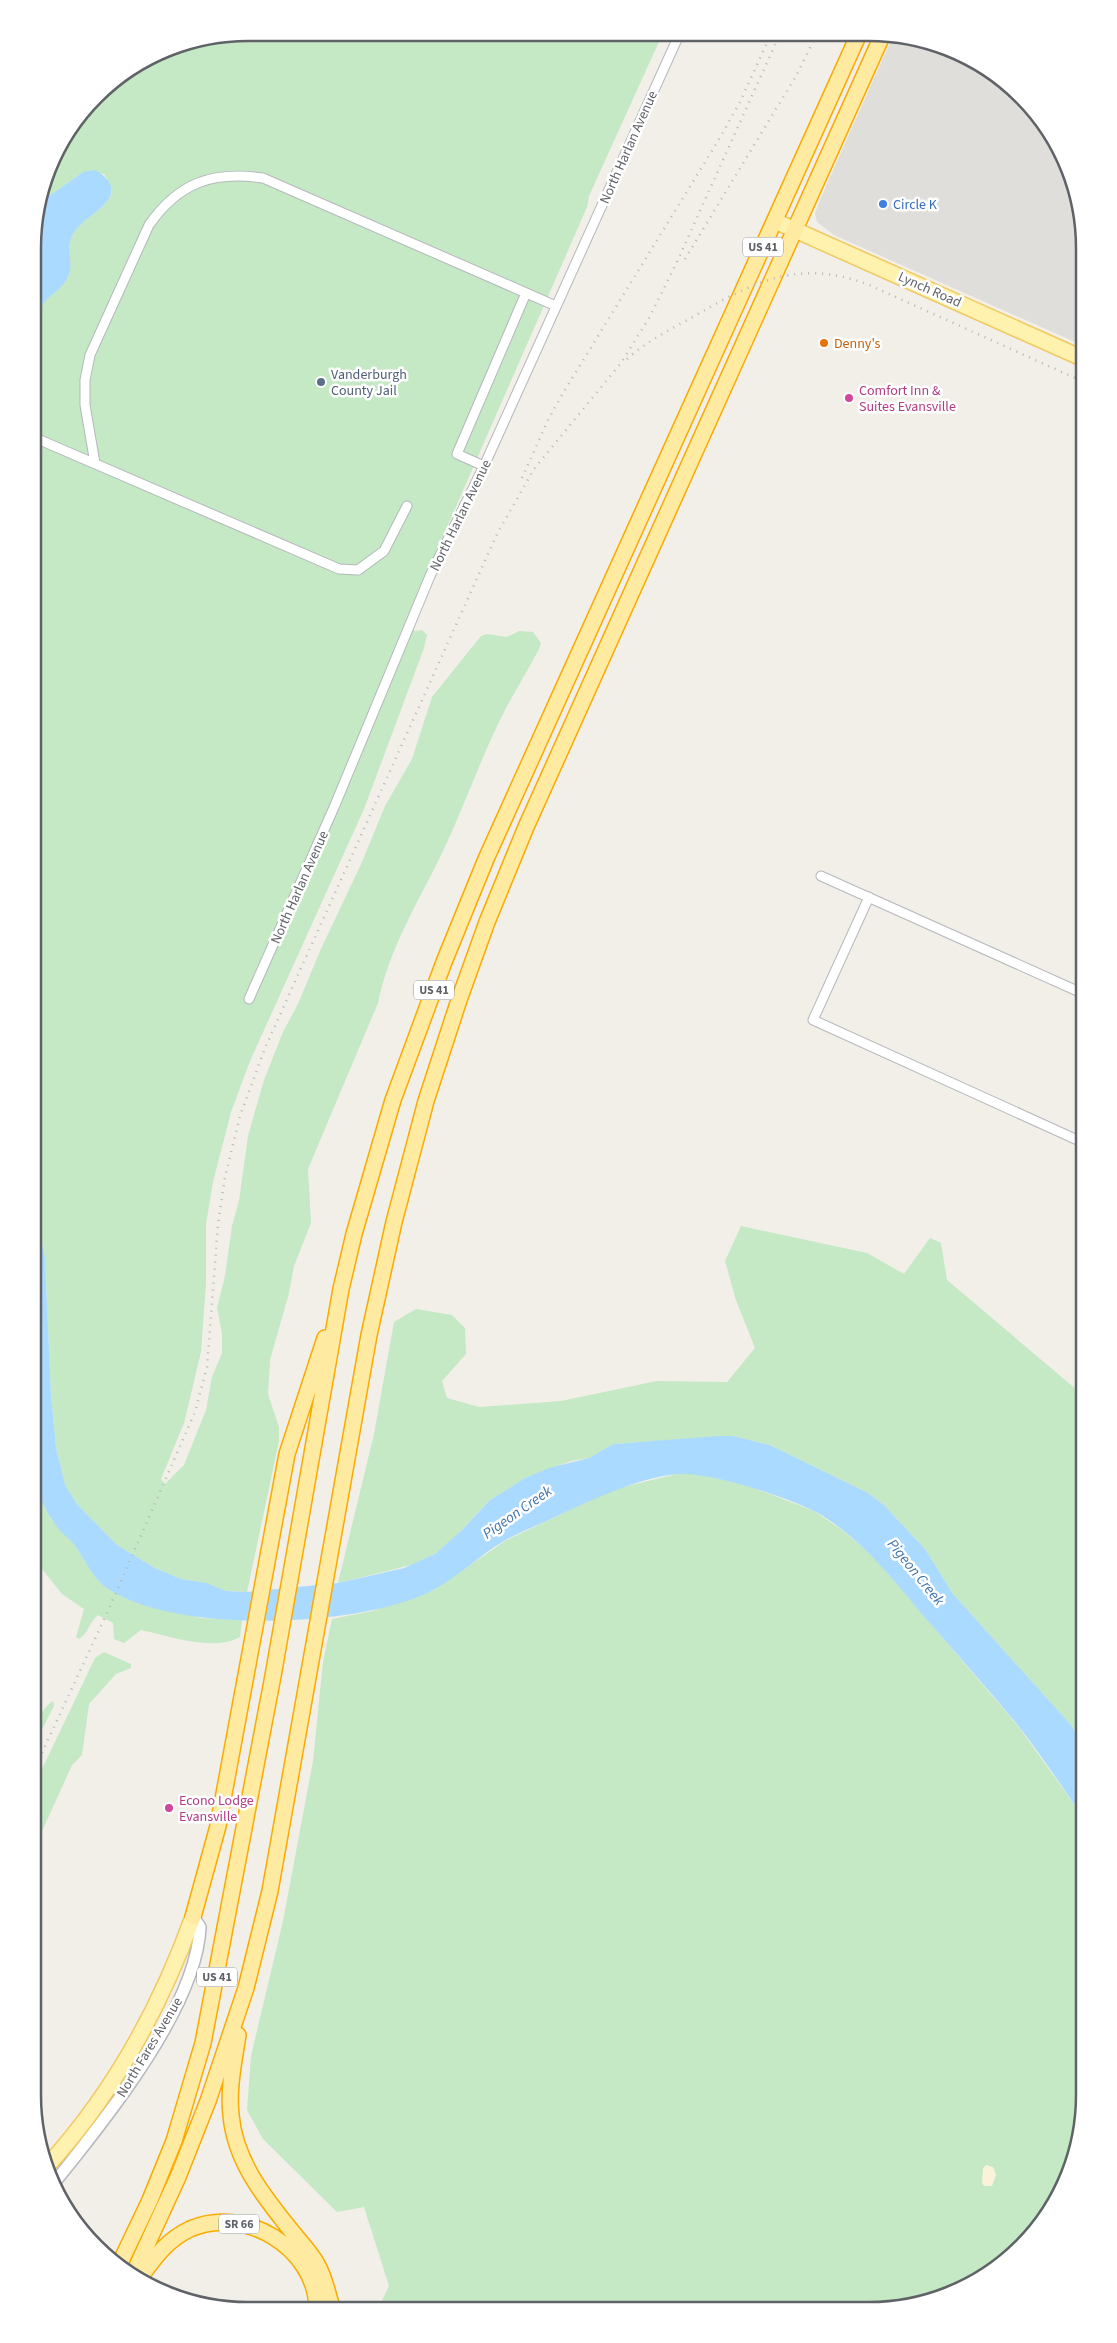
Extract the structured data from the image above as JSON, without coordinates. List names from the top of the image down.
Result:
{
  "streets": {
    "highway": ["US 41", "SR 66"],
    "main road": ["Lynch Road", "North Fares Avenue"],
    "street": ["North Harlan Avenue"]
  },
  "crossings": [
    ["US 41", "Lynch Road"]
  ],
  "water": ["Pigeon Creek"],
  "places": [
    "Circle K",
    "Denny's",
    "Vanderburgh County Jail",
    "Comfort Inn & Suites Evansville",
    "Econo Lodge Evansville"
  ]
}
